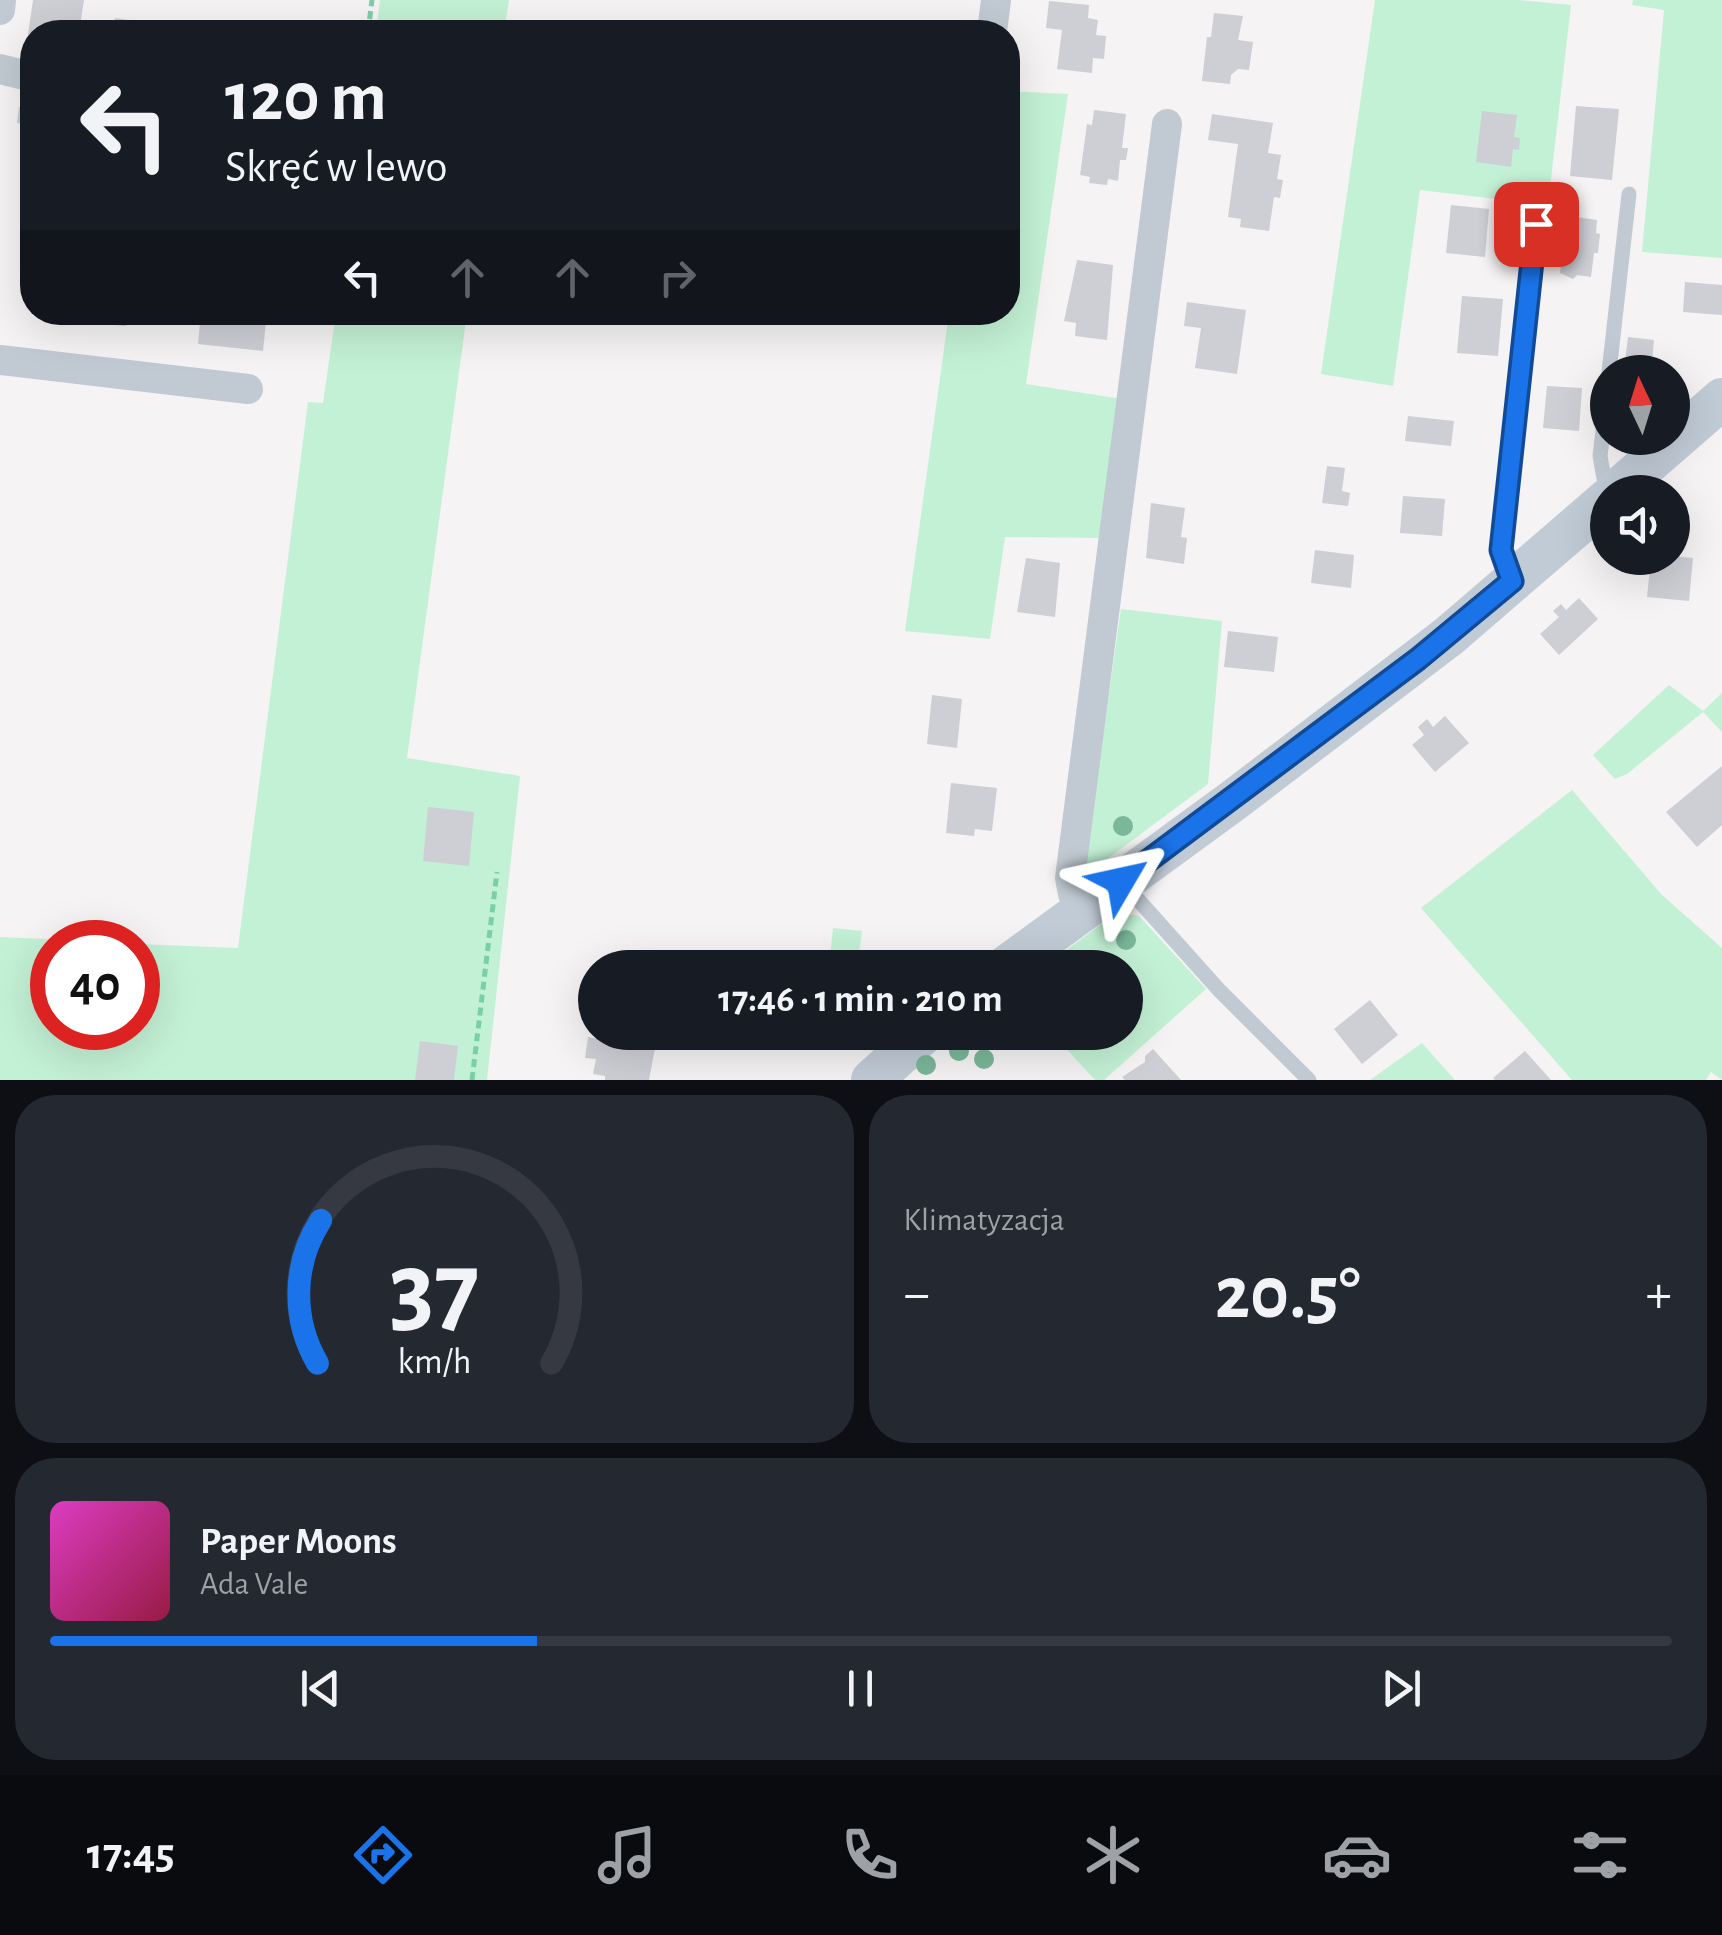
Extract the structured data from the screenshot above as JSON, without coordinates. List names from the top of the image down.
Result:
{
  "north": "top",
  "page": {
    "turn": ["120 m", "Skręć w lewo"],
    "limit": "40",
    "trip": "17:46 · 1 min · 210 m",
    "tile": "Klimatyzacja",
    "heat": ["−", "20.5°", "+"],
    "song": ["Paper Moons", "Ada Vale"],
    "tabs": "17:45",
    "gauge": ["37", "km/h"]
  }
}
